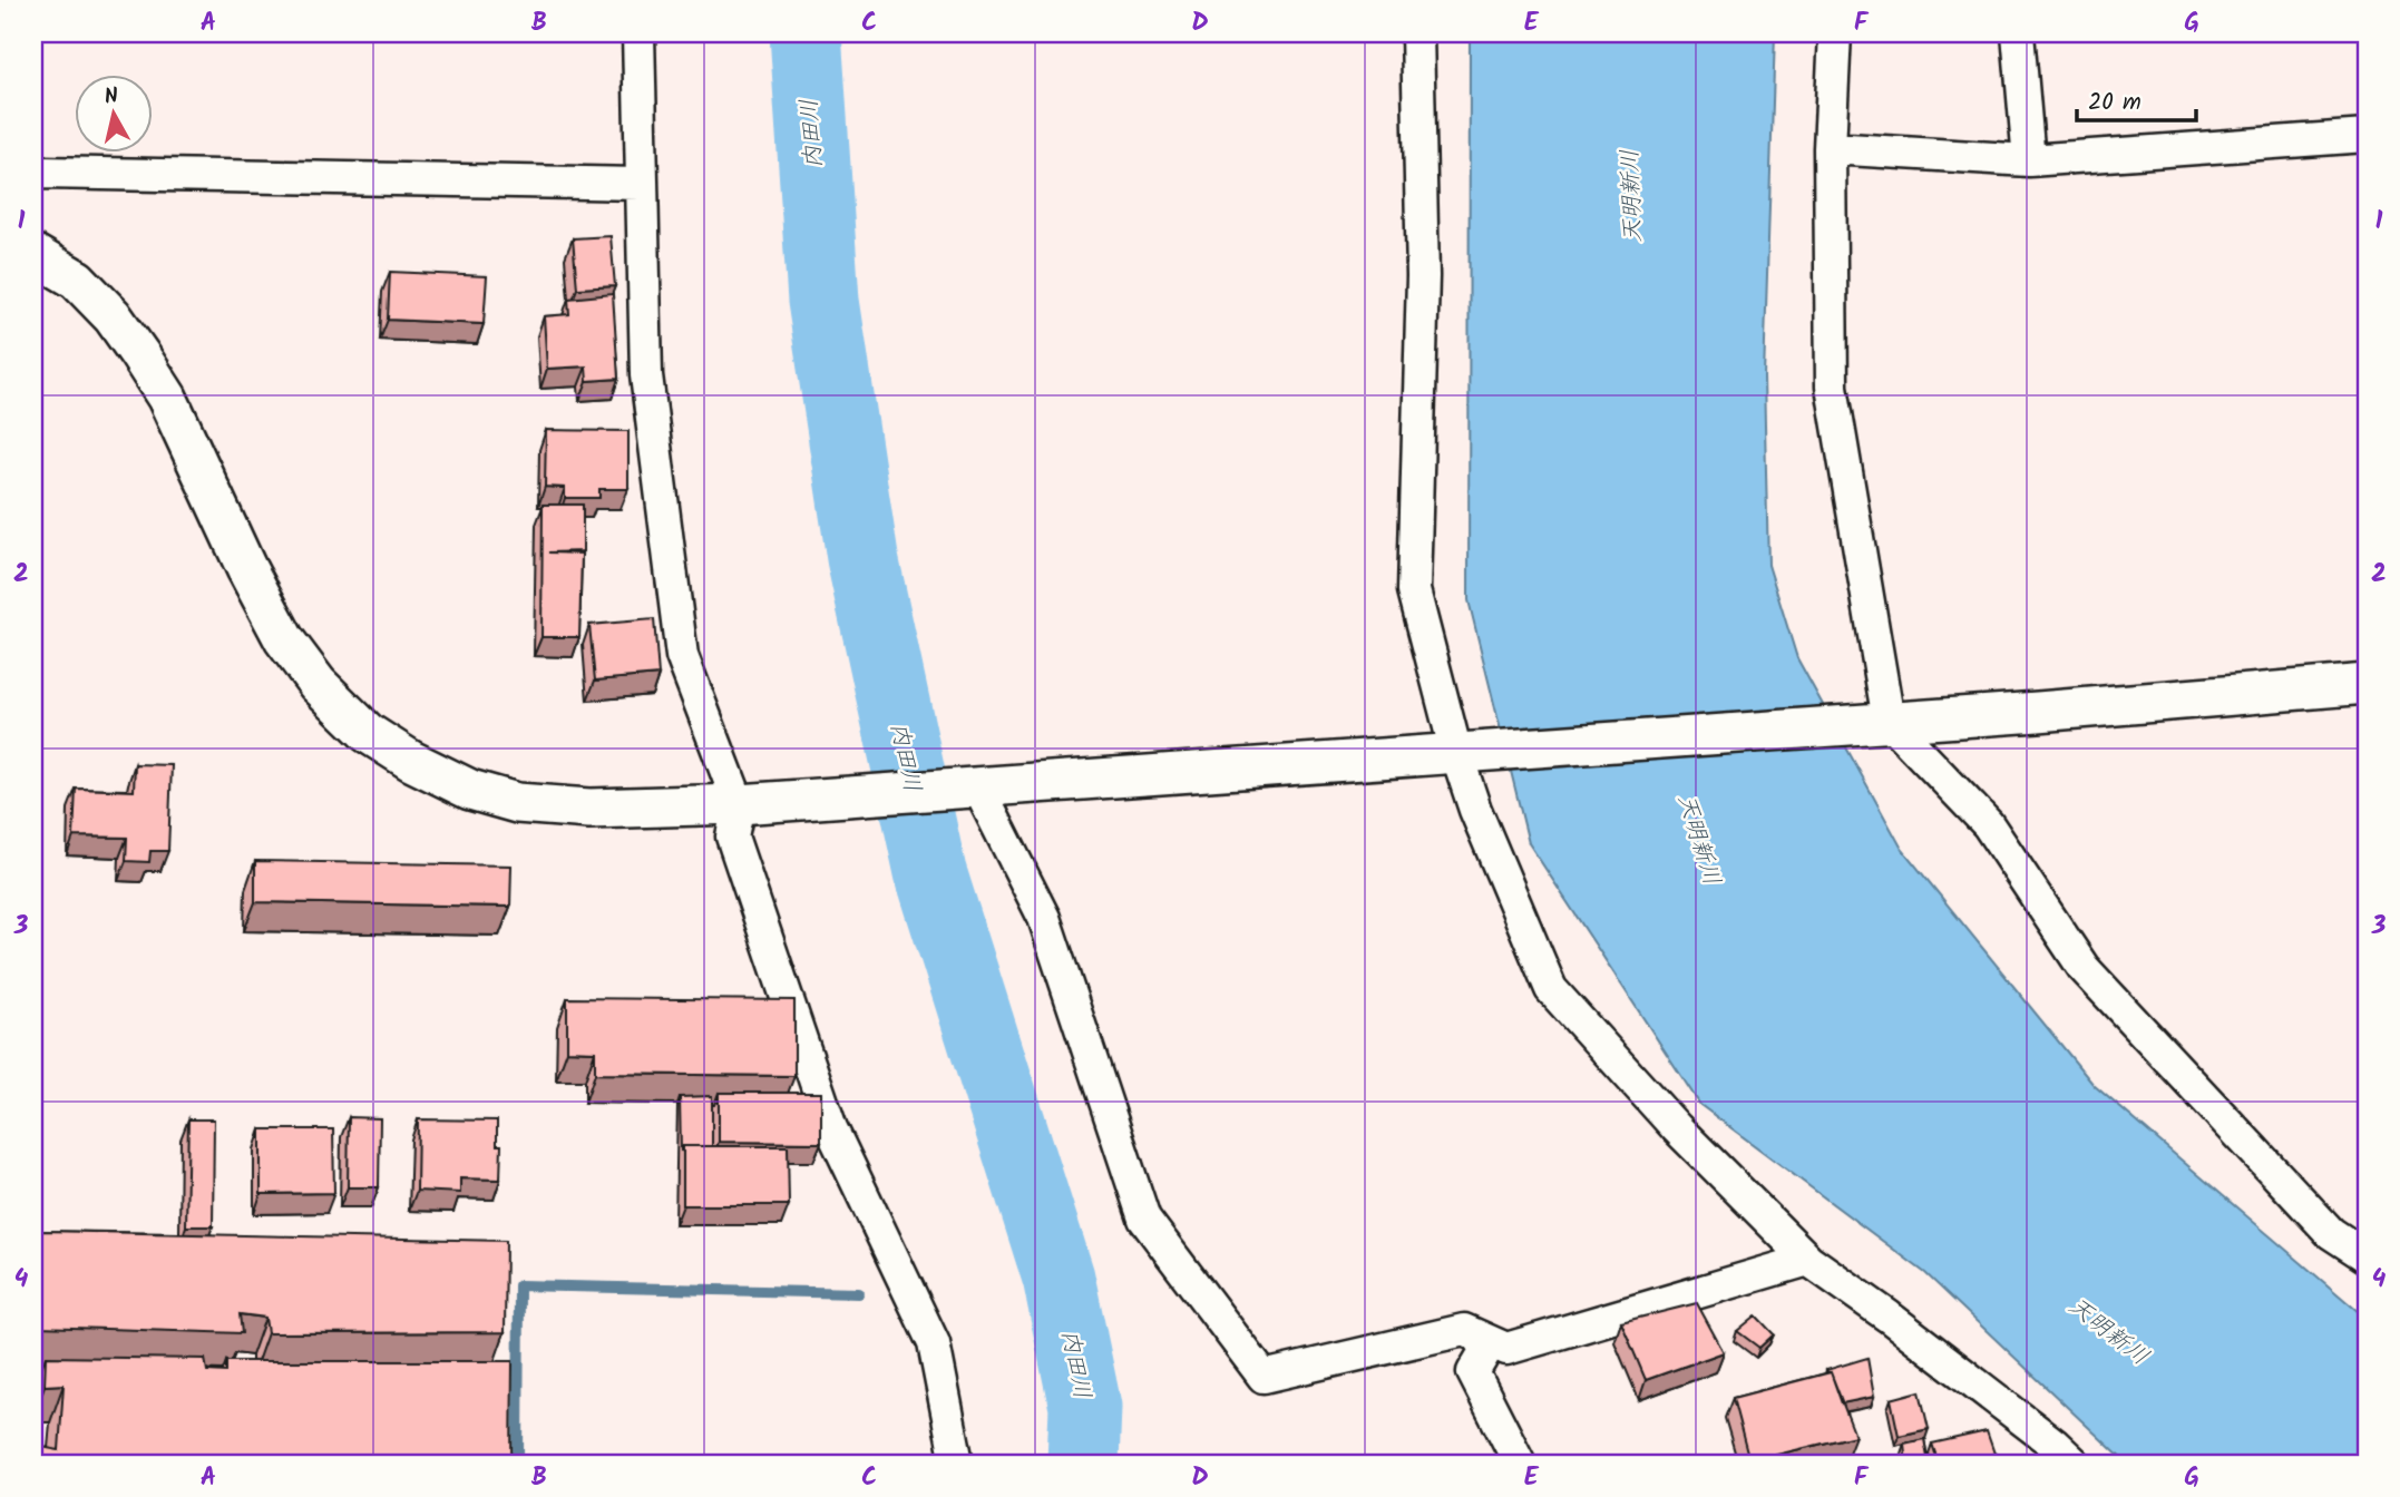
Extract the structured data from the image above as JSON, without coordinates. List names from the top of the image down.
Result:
{
  "water": ["内田川", "天明新川"],
  "scale_bar": "20 m",
  "north": "top",
  "grid": {
    "columns": [
      "A",
      "B",
      "C",
      "D",
      "E",
      "F",
      "G"
    ],
    "rows": [
      "1",
      "2",
      "3",
      "4"
    ]
  }
}
